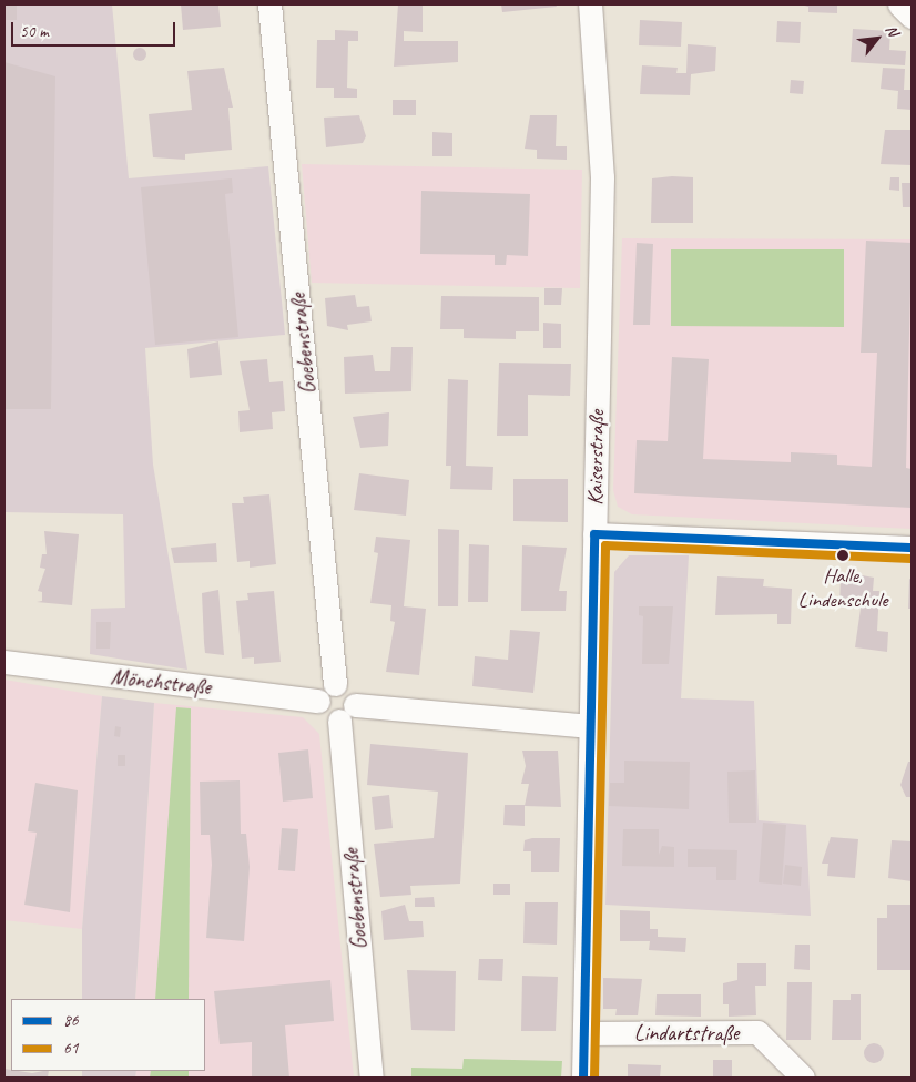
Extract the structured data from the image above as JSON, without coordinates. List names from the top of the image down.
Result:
{
  "streets": {
    "street": [
      "Goebenstraße",
      "Kaiserstraße",
      "Mönchstraße",
      "Lindartstraße"
    ]
  },
  "crossings": [
    ["Goebenstraße", "Mönchstraße"],
    ["Kaiserstraße", "Lindartstraße"]
  ],
  "places": ["Halle, Lindenschule"],
  "lines": ["transit line 86", "transit line 61"],
  "legend": ["86", "61"],
  "scale_bar": "50 m",
  "north": "top right"
}
